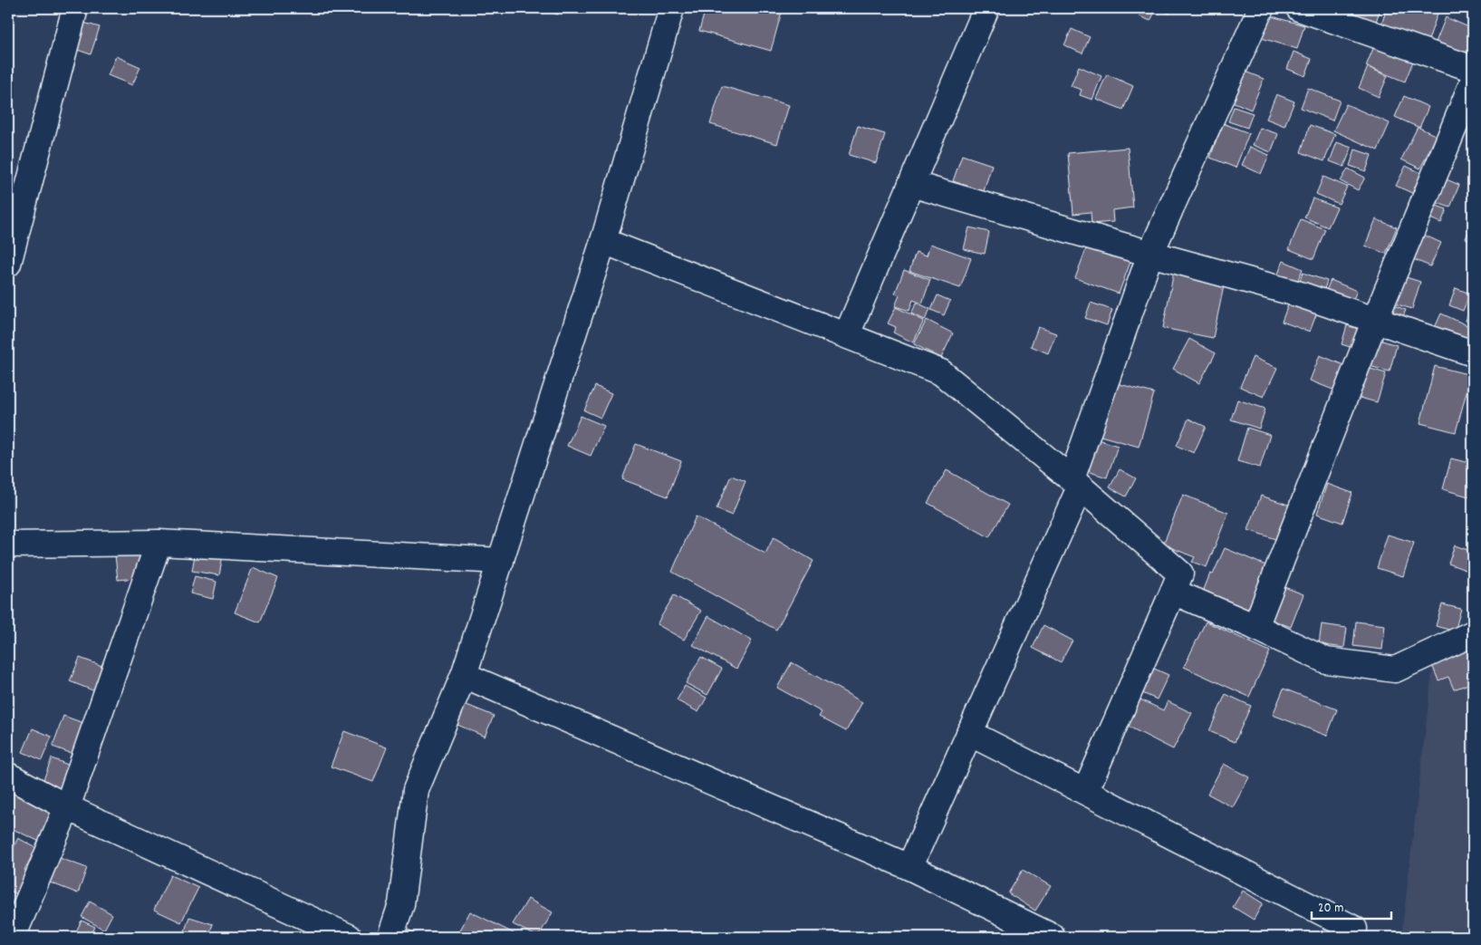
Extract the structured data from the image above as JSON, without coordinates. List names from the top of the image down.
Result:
{
  "scale_bar": "20 m"
}
